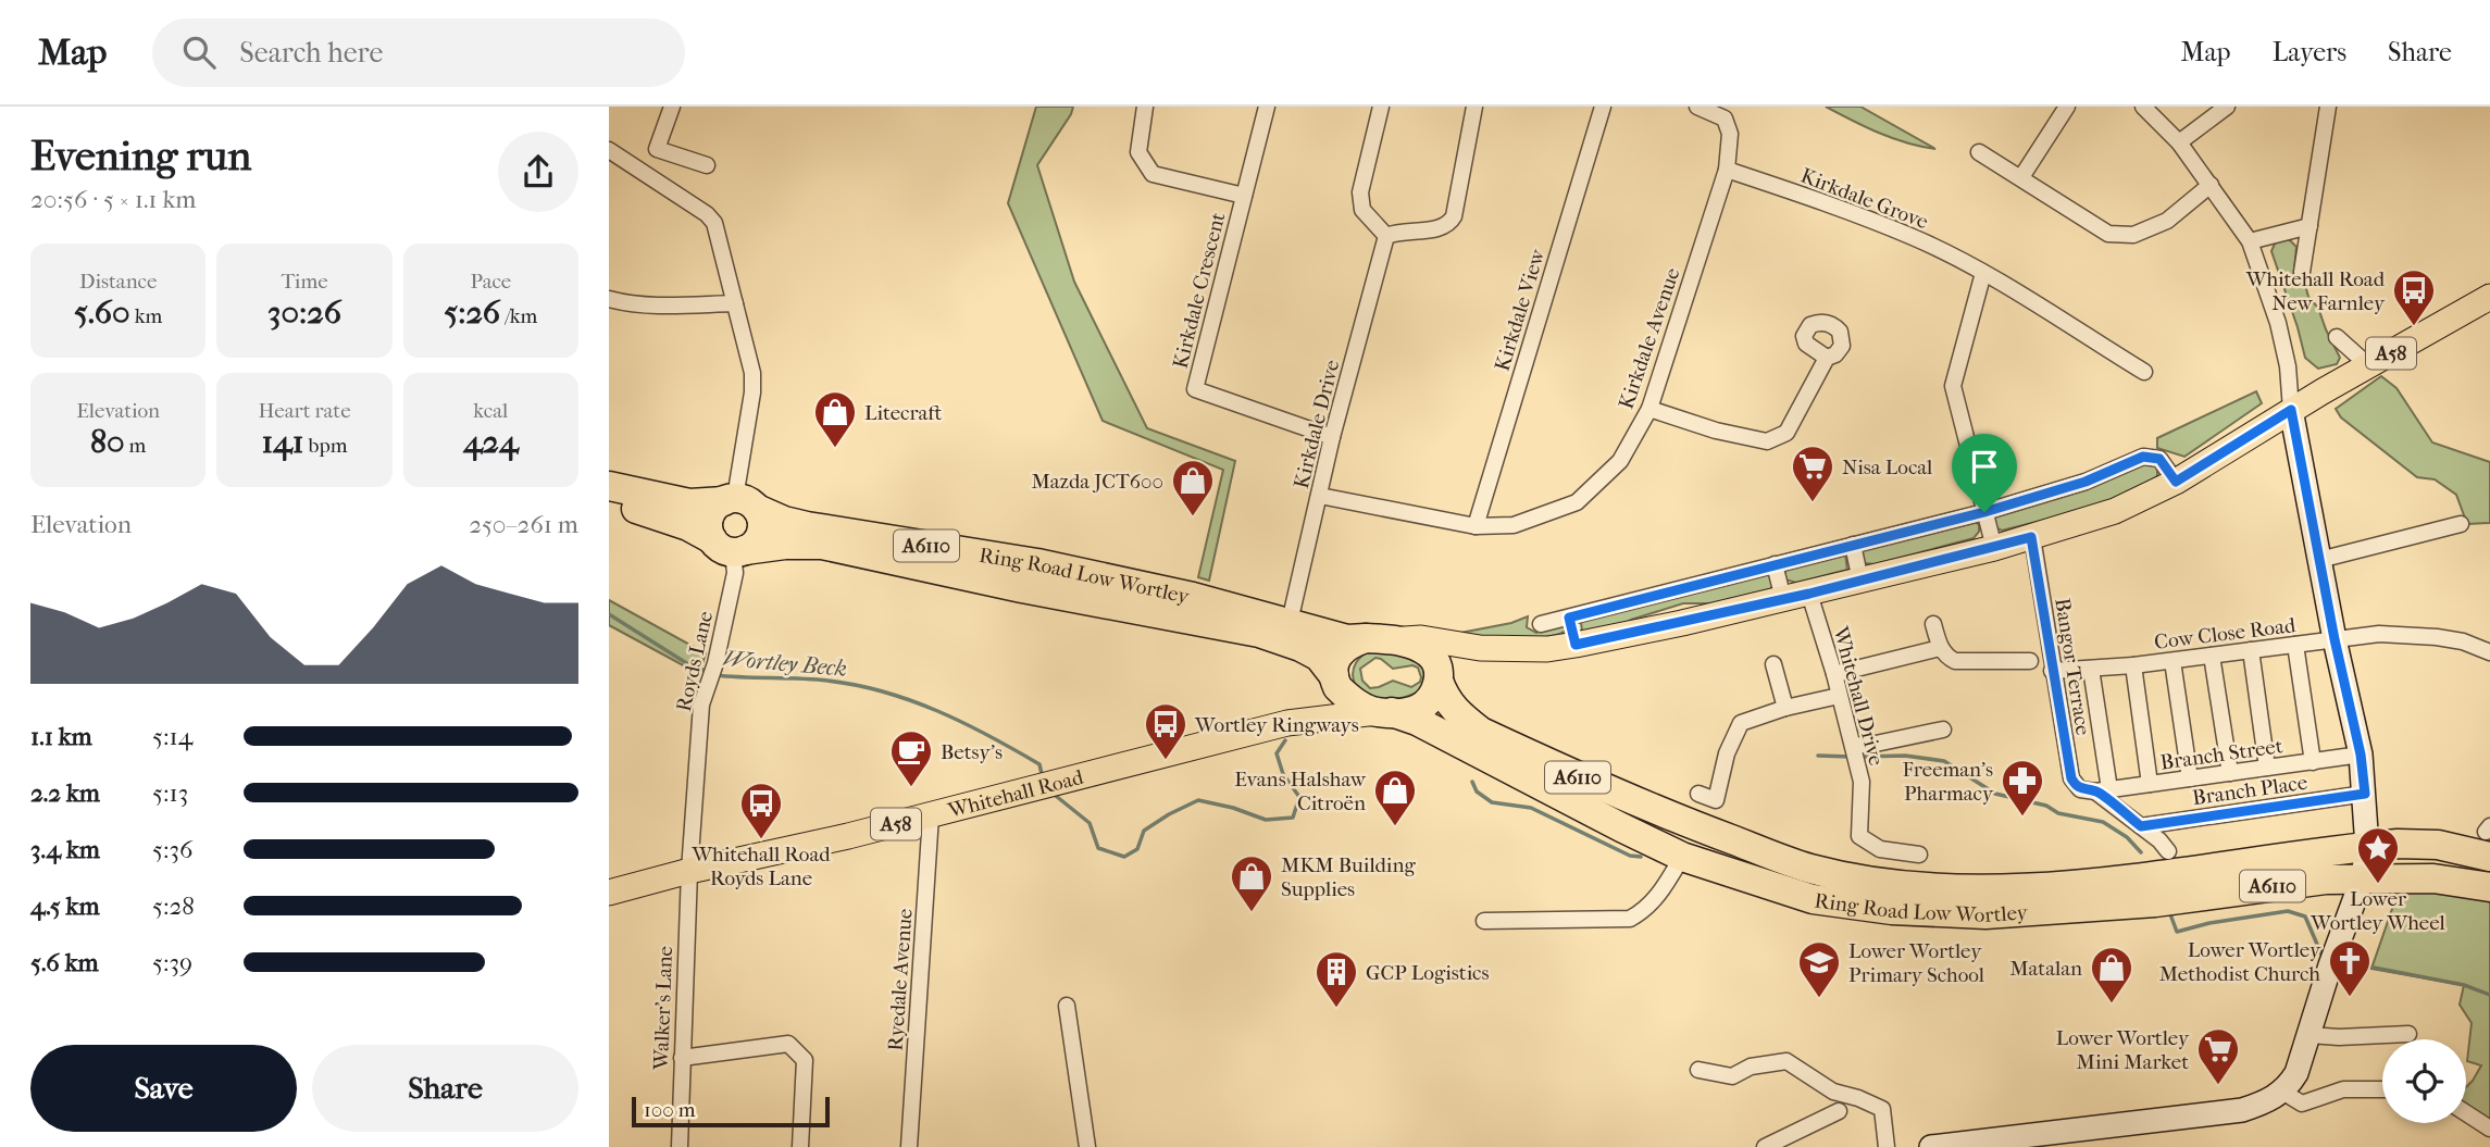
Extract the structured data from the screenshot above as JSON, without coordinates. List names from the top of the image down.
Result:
{
  "streets": {
    "highway": ["A6110", "Ring Road Low Wortley"],
    "main road": ["A58", "Whitehall Road"],
    "street": [
      "Kirkdale Grove",
      "Kirkdale Crescent",
      "Kirkdale View",
      "Kirkdale Avenue",
      "Kirkdale Drive",
      "Cow Close Road",
      "Royds Lane",
      "Bangor Terrace",
      "Whitehall Drive",
      "Branch Street",
      "Branch Place",
      "Ryedale Avenue",
      "Walker's Lane"
    ]
  },
  "crossings": [
    ["Kirkdale Grove", "Kirkdale Avenue"],
    ["Kirkdale Crescent", "Kirkdale Drive"],
    ["Kirkdale View", "Kirkdale Avenue"],
    ["Kirkdale Avenue", "Kirkdale Drive"],
    ["A58", "A6110"],
    ["A58", "Ring Road Low Wortley"],
    ["A58", "Bangor Terrace"],
    ["A58", "Whitehall Drive"],
    ["A58", "Whitehall Road"],
    ["Kirkdale Drive", "Ring Road Low Wortley"],
    ["A6110", "Ring Road Low Wortley"],
    ["A6110", "Whitehall Road"],
    ["Ring Road Low Wortley", "Royds Lane"],
    ["Ring Road Low Wortley", "Whitehall Road"],
    ["Cow Close Road", "Bangor Terrace"],
    ["Royds Lane", "Whitehall Road"],
    ["Royds Lane", "Walker's Lane"],
    ["Bangor Terrace", "Branch Street"],
    ["Whitehall Road", "Ryedale Avenue"],
    ["Whitehall Road", "Walker's Lane"]
  ],
  "water": ["Wortley Beck"],
  "places": {
    "bus stop": ["Whitehall Road New Farnley", "Wortley Ringways", "Whitehall Road Royds Lane"],
    "shop": [
      "Litecraft",
      "Mazda JCT600",
      "Evans Halshaw Citroën",
      "MKM Building Supplies",
      "Matalan"
    ],
    "supermarket": ["Nisa Local", "Lower Wortley Mini Market"],
    "cafe": ["Betsy's"],
    "pharmacy": ["Freeman's Pharmacy"],
    "place": ["Lower Wortley Wheel"],
    "church": ["Lower Wortley Methodist Church"],
    "school or university": ["Lower Wortley Primary School"],
    "building": ["GCP Logistics"]
  },
  "scale_bar": "100 m",
  "page": {
    "header": "Map",
    "search": "Search here",
    "nav": ["Map", "Layers", "Share"],
    "heading": ["Evening run", "20:56 · 5 × 1.1 km"],
    "stats": [
      ["Distance", "5.60 km"],
      ["Time", "30:26"],
      ["Pace", "5:26 /km"],
      ["Elevation", "80 m"],
      ["Heart rate", "141 bpm"],
      ["kcal", "424"]
    ],
    "chart": ["Elevation", "250–261 m"],
    "list": [
      {
        "name": "1.1 km",
        "note": "5:14"
      },
      {
        "name": "2.2 km",
        "note": "5:13"
      },
      {
        "name": "3.4 km",
        "note": "5:36"
      },
      {
        "name": "4.5 km",
        "note": "5:28"
      },
      {
        "name": "5.6 km",
        "note": "5:39"
      }
    ],
    "buttons": ["Save", "Share"],
    "scale": "100 m"
  }
}
